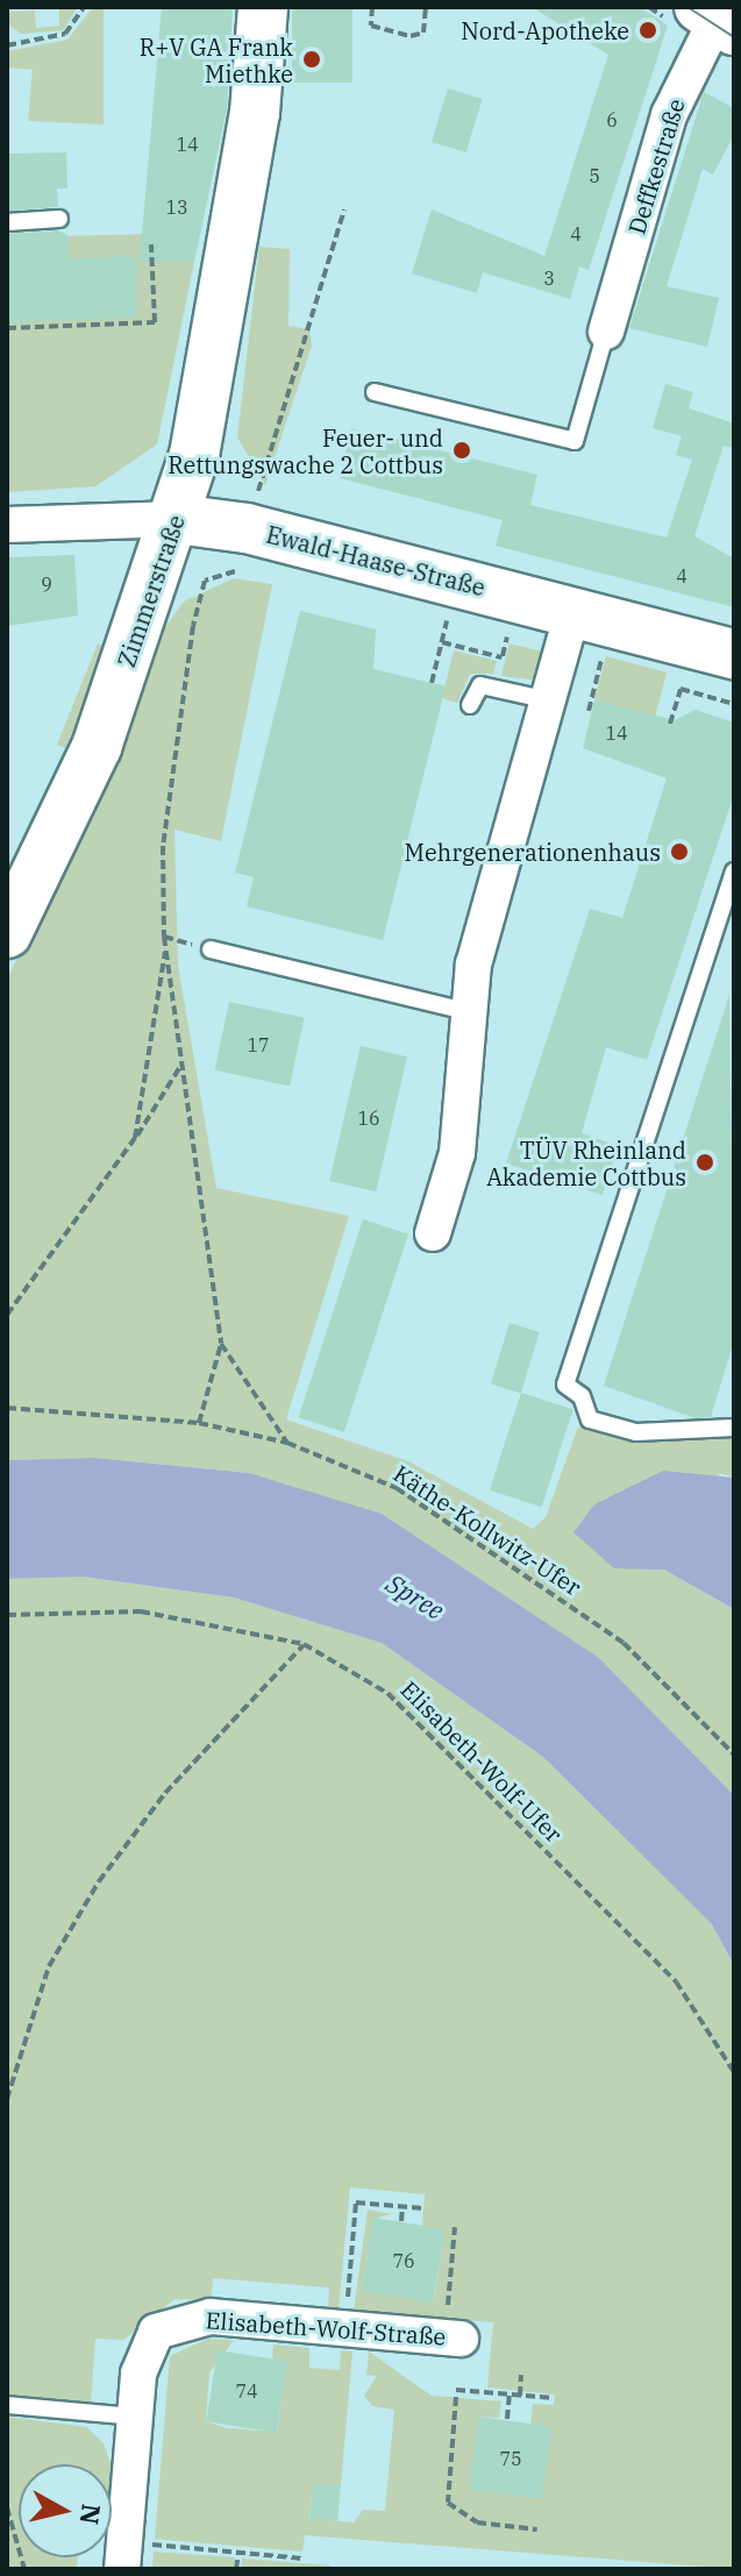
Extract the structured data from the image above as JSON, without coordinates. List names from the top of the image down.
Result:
{
  "streets": {
    "street": [
      "Deffkestraße",
      "Ewald-Haase-Straße",
      "Zimmerstraße",
      "Elisabeth-Wolf-Straße"
    ],
    "path": ["Käthe-Kollwitz-Ufer", "Elisabeth-Wolf-Ufer"]
  },
  "crossings": [
    ["Ewald-Haase-Straße", "Zimmerstraße"]
  ],
  "water": ["Spree"],
  "places": [
    "Nord-Apotheke",
    "R+V GA Frank Miethke",
    "Feuer- und Rettungswache 2 Cottbus",
    "Mehrgenerationenhaus",
    "TÜV Rheinland Akademie Cottbus"
  ],
  "house_numbers": [
    "6",
    "14",
    "5",
    "13",
    "4",
    "3",
    "4",
    "9",
    "14",
    "17",
    "16",
    "76",
    "74",
    "75"
  ],
  "north": "right"
}
